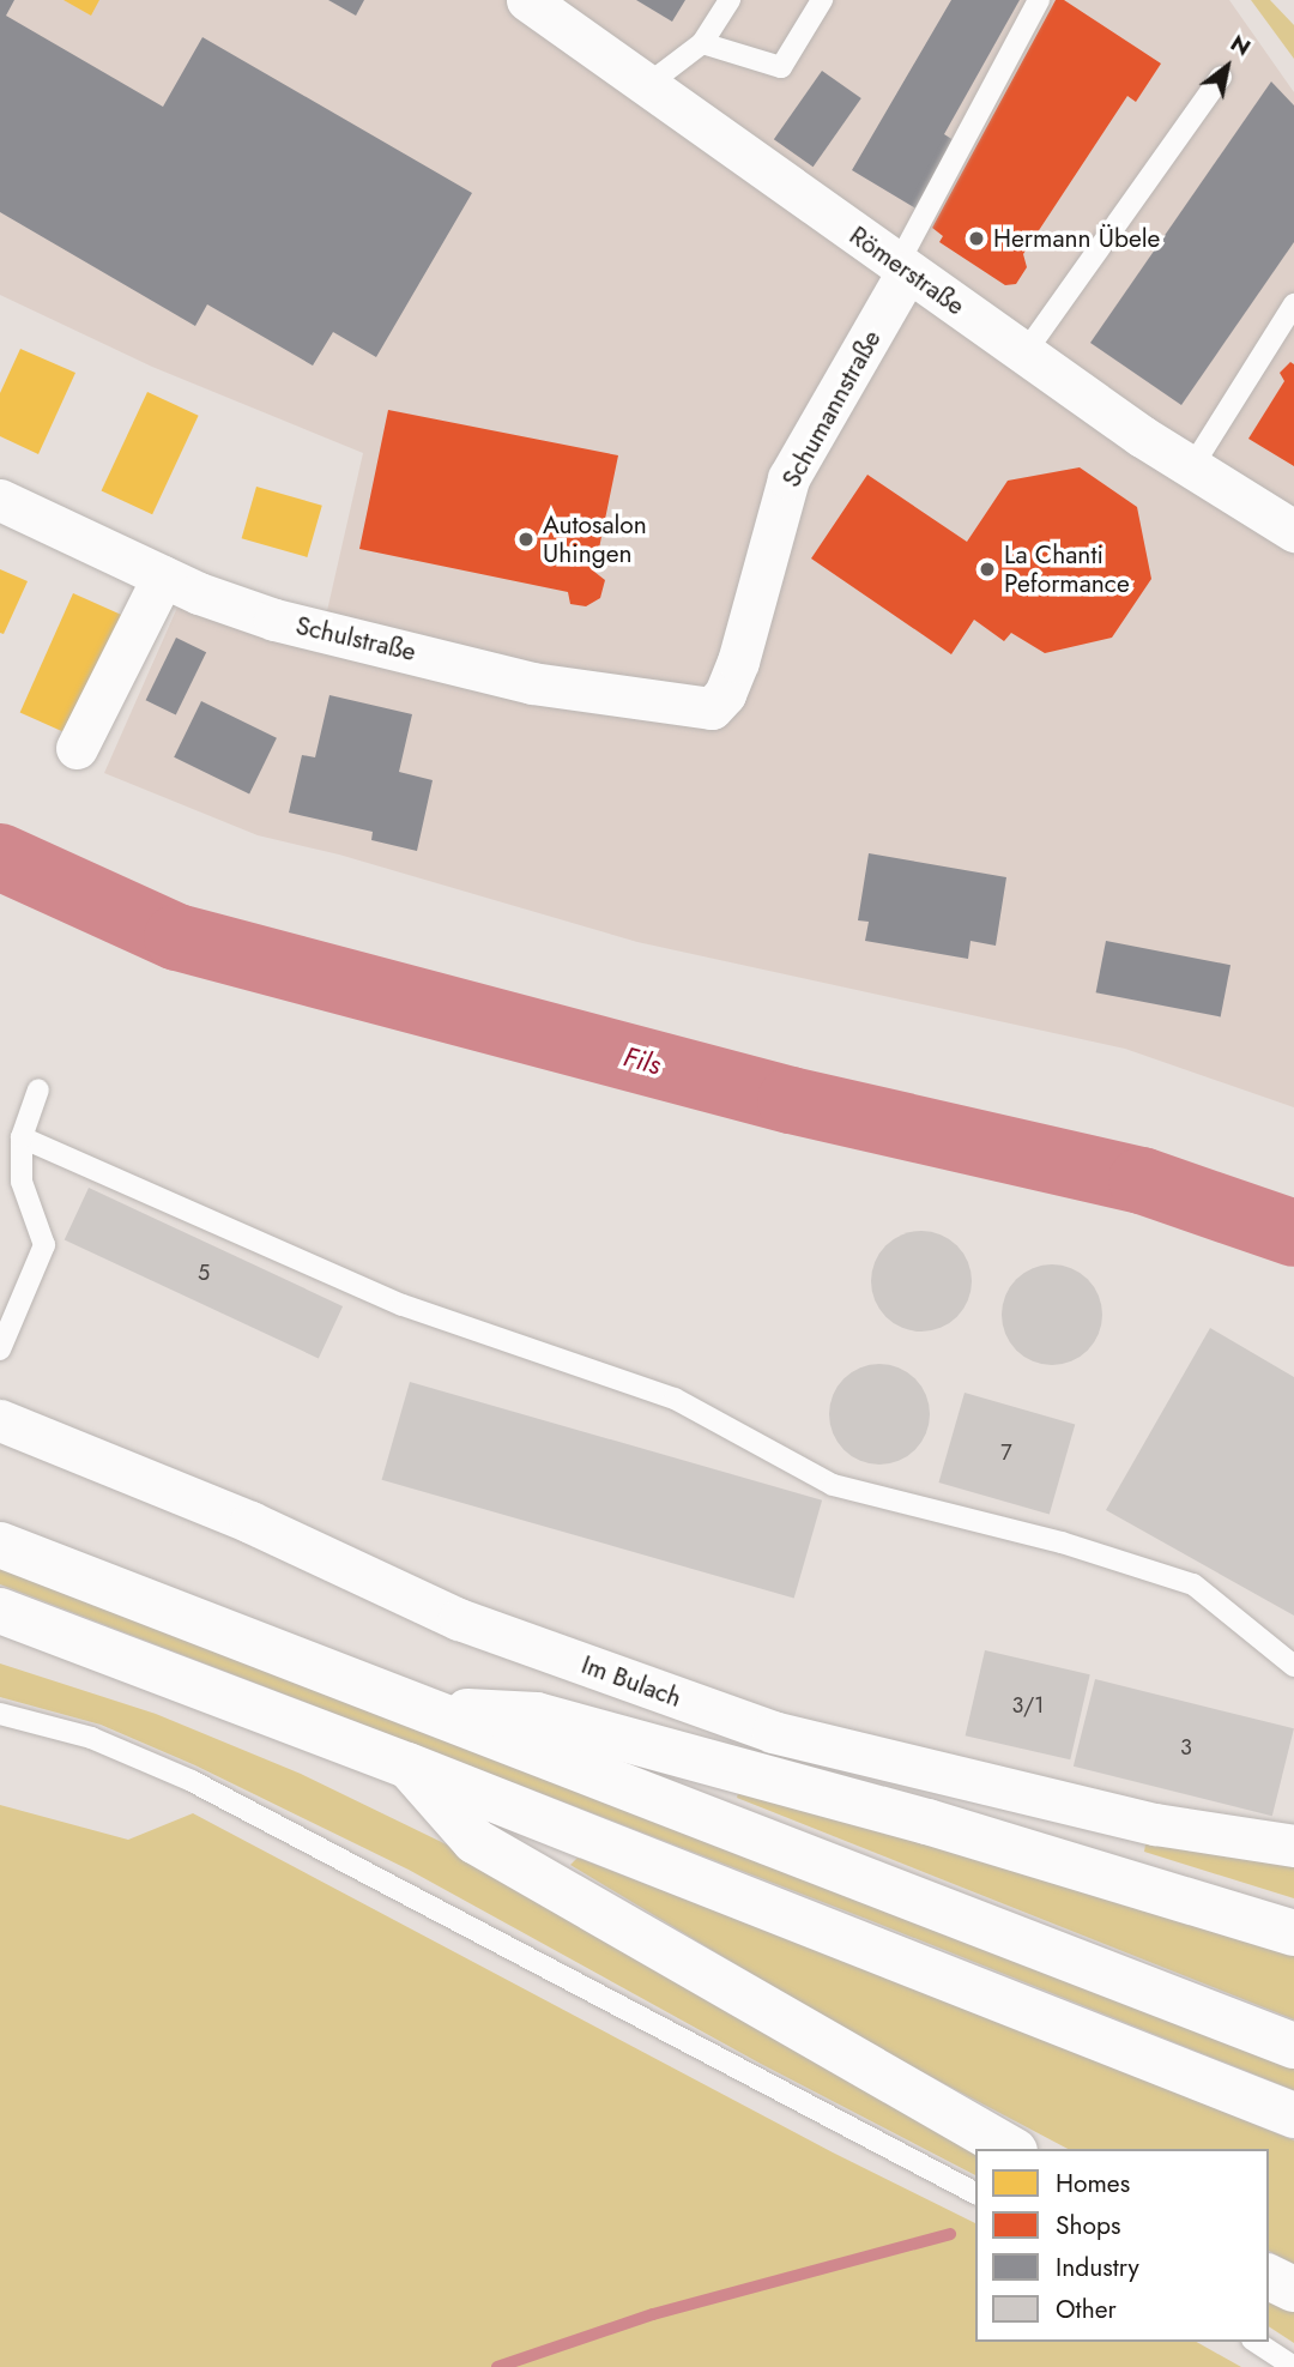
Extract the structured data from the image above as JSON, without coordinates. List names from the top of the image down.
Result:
{
  "streets": {
    "street": [
      "Römerstraße",
      "Schumannstraße",
      "Schulstraße",
      "Im Bulach"
    ]
  },
  "crossings": [
    ["Römerstraße", "Schumannstraße"],
    ["Schumannstraße", "Schulstraße"]
  ],
  "water": ["Fils"],
  "places": ["Hermann Übele", "Autosalon Uhingen", "La Chanti Peformance"],
  "house_numbers": [
    "5",
    "7",
    "3/1",
    "3"
  ],
  "legend": [
    "Homes",
    "Shops",
    "Industry",
    "Other"
  ],
  "north": "top right"
}
